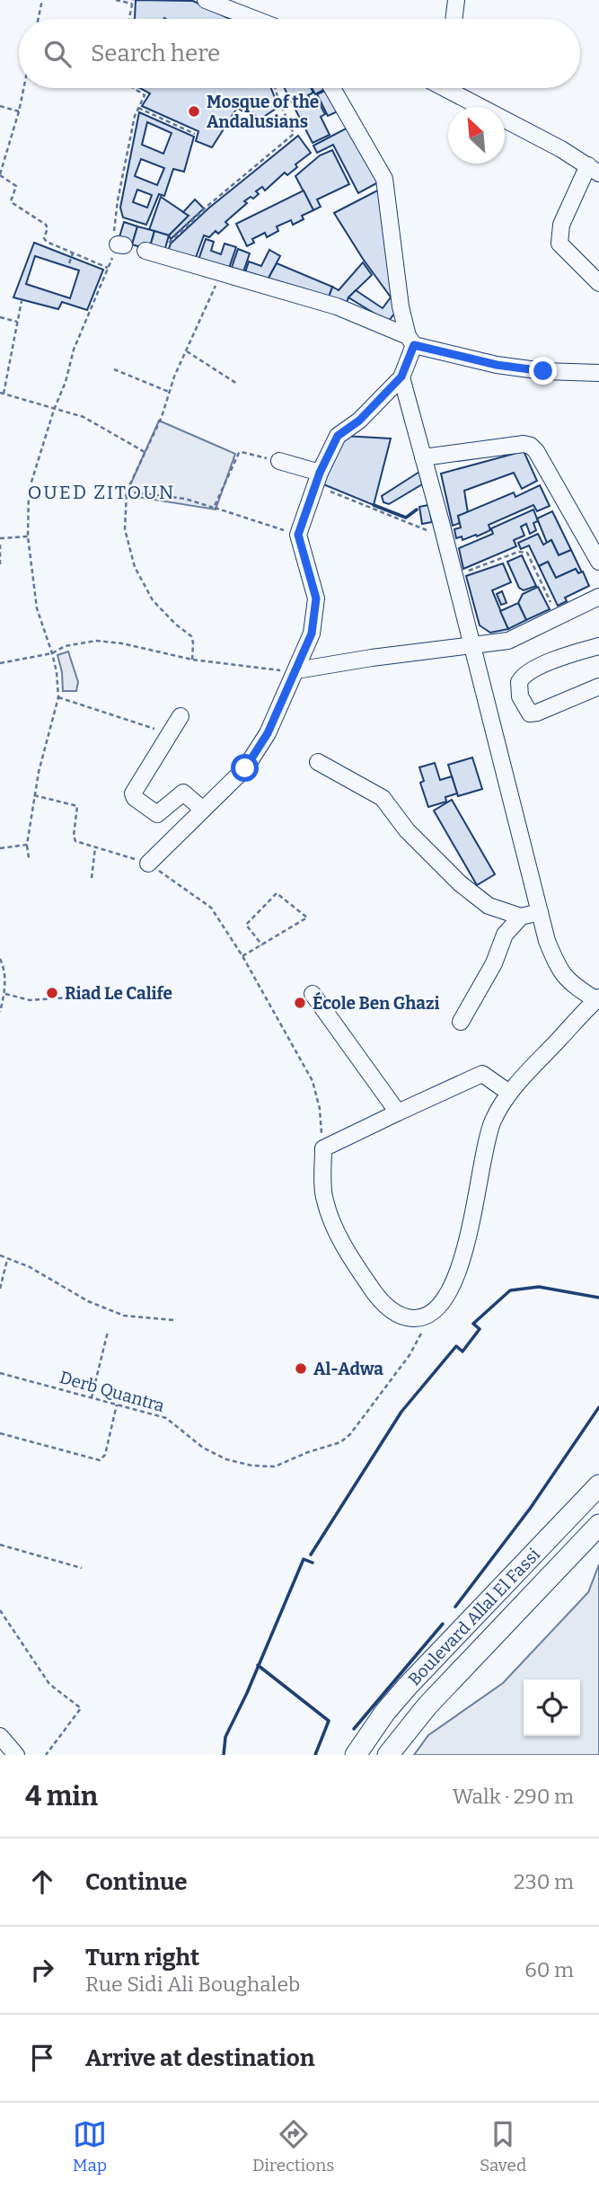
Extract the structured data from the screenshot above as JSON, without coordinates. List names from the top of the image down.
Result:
{
  "streets": {
    "main road": ["Boulevard Allal El Fassi"],
    "path": ["Derb Quantra"]
  },
  "districts": ["OUED ZITOUN"],
  "places": [
    "Mosque of the Andalusians",
    "Riad Le Calife",
    "École Ben Ghazi",
    "Al-Adwa"
  ],
  "north": "top left",
  "page": {
    "search": "Search here",
    "heading": ["4 min", "Walk · 290 m"],
    "list": [
      ["Continue", "230 m"],
      ["Turn right", "Rue Sidi Ali Boughaleb", "60 m"],
      "Arrive at destination"
    ],
    "nav": ["Map", "Directions", "Saved"]
  }
}
